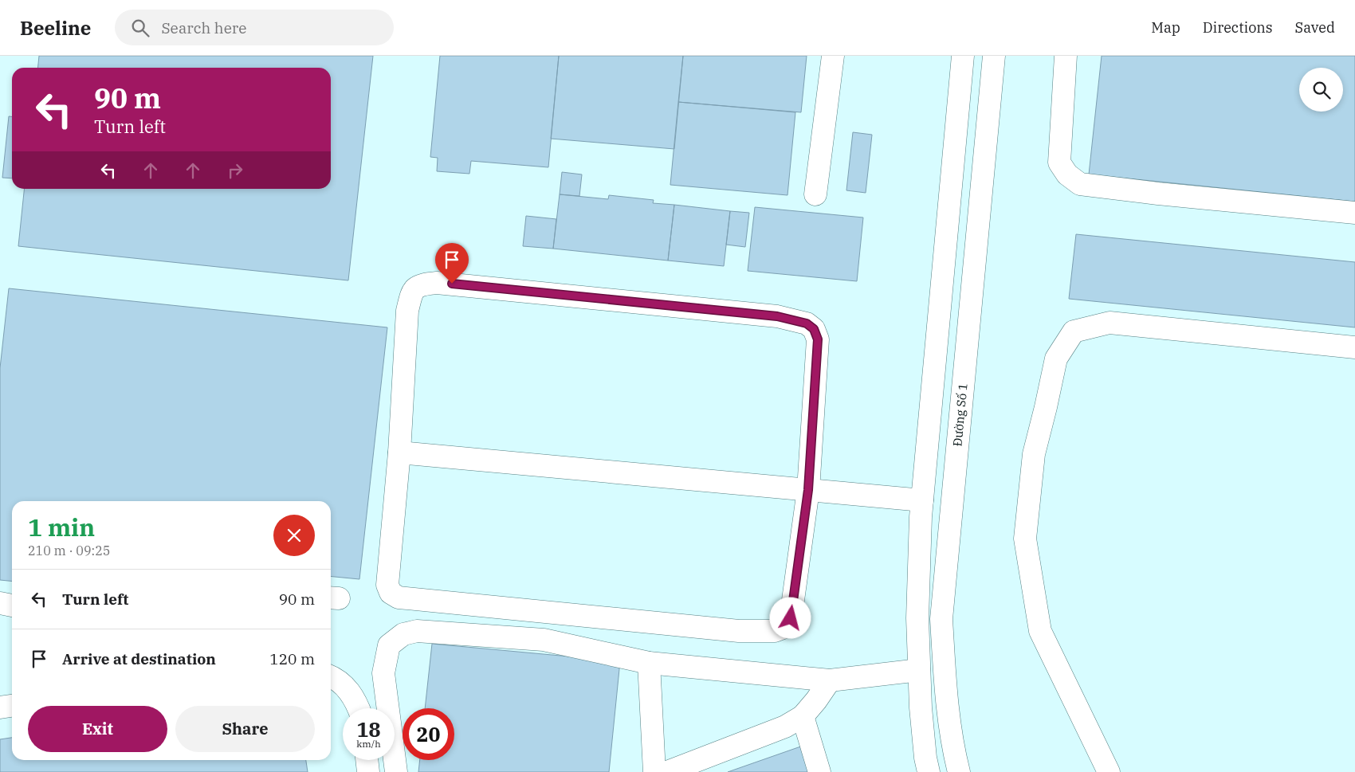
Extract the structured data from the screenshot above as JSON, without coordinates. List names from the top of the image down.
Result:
{
  "streets": {
    "street": ["Đường Số 1"]
  },
  "page": {
    "header": "Beeline",
    "search": "Search here",
    "nav": ["Map", "Directions", "Saved"],
    "turn": ["90 m", "Turn left"],
    "heading": ["1 min", "210 m · 09:25"],
    "list": [
      {
        "name": "Turn left",
        "value": "90 m"
      },
      {
        "name": "Arrive at destination",
        "value": "120 m"
      }
    ],
    "buttons": ["Exit", "Share"],
    "speed": "18 km/h",
    "limit": "20"
  }
}
